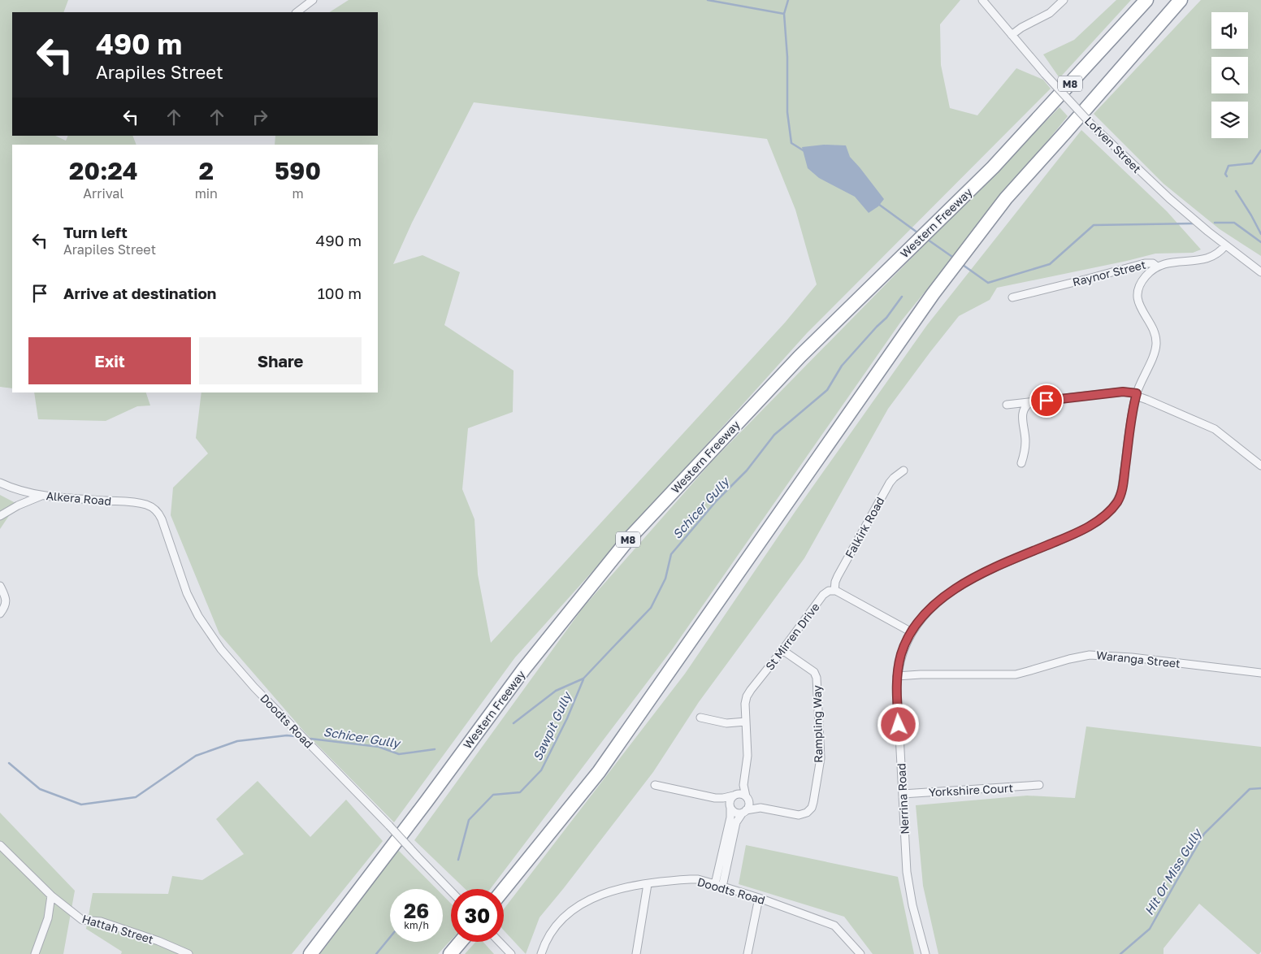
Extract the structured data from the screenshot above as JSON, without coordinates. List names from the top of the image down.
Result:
{
  "streets": {
    "highway": ["M8", "Western Freeway"],
    "street": [
      "Lofven Street",
      "Raynor Street",
      "Alkera Road",
      "Falkirk Road",
      "St Mirren Drive",
      "Waranga Street",
      "Doodts Road",
      "Rampling Way",
      "Yorkshire Court",
      "Nerrina Road",
      "Hattah Street"
    ]
  },
  "crossings": [
    ["Lofven Street", "Raynor Street"],
    ["Raynor Street", "Nerrina Road"],
    ["Alkera Road", "Doodts Road"],
    ["Falkirk Road", "St Mirren Drive"],
    ["St Mirren Drive", "Rampling Way"],
    ["Waranga Street", "Nerrina Road"],
    ["Yorkshire Court", "Nerrina Road"]
  ],
  "water": ["Schicer Gully", "Sawpit Gully", "Hit Or Miss Gully"],
  "page": {
    "turn": ["490 m", "Arapiles Street"],
    "eta": [
      "20:24",
      "Arrival",
      "2",
      "min",
      "590",
      "m"
    ],
    "list": [
      {
        "name": "Turn left",
        "note": "Arapiles Street",
        "value": "490 m"
      },
      {
        "name": "Arrive at destination",
        "value": "100 m"
      }
    ],
    "buttons": ["Exit", "Share"],
    "speed": "26 km/h",
    "limit": "30"
  }
}
